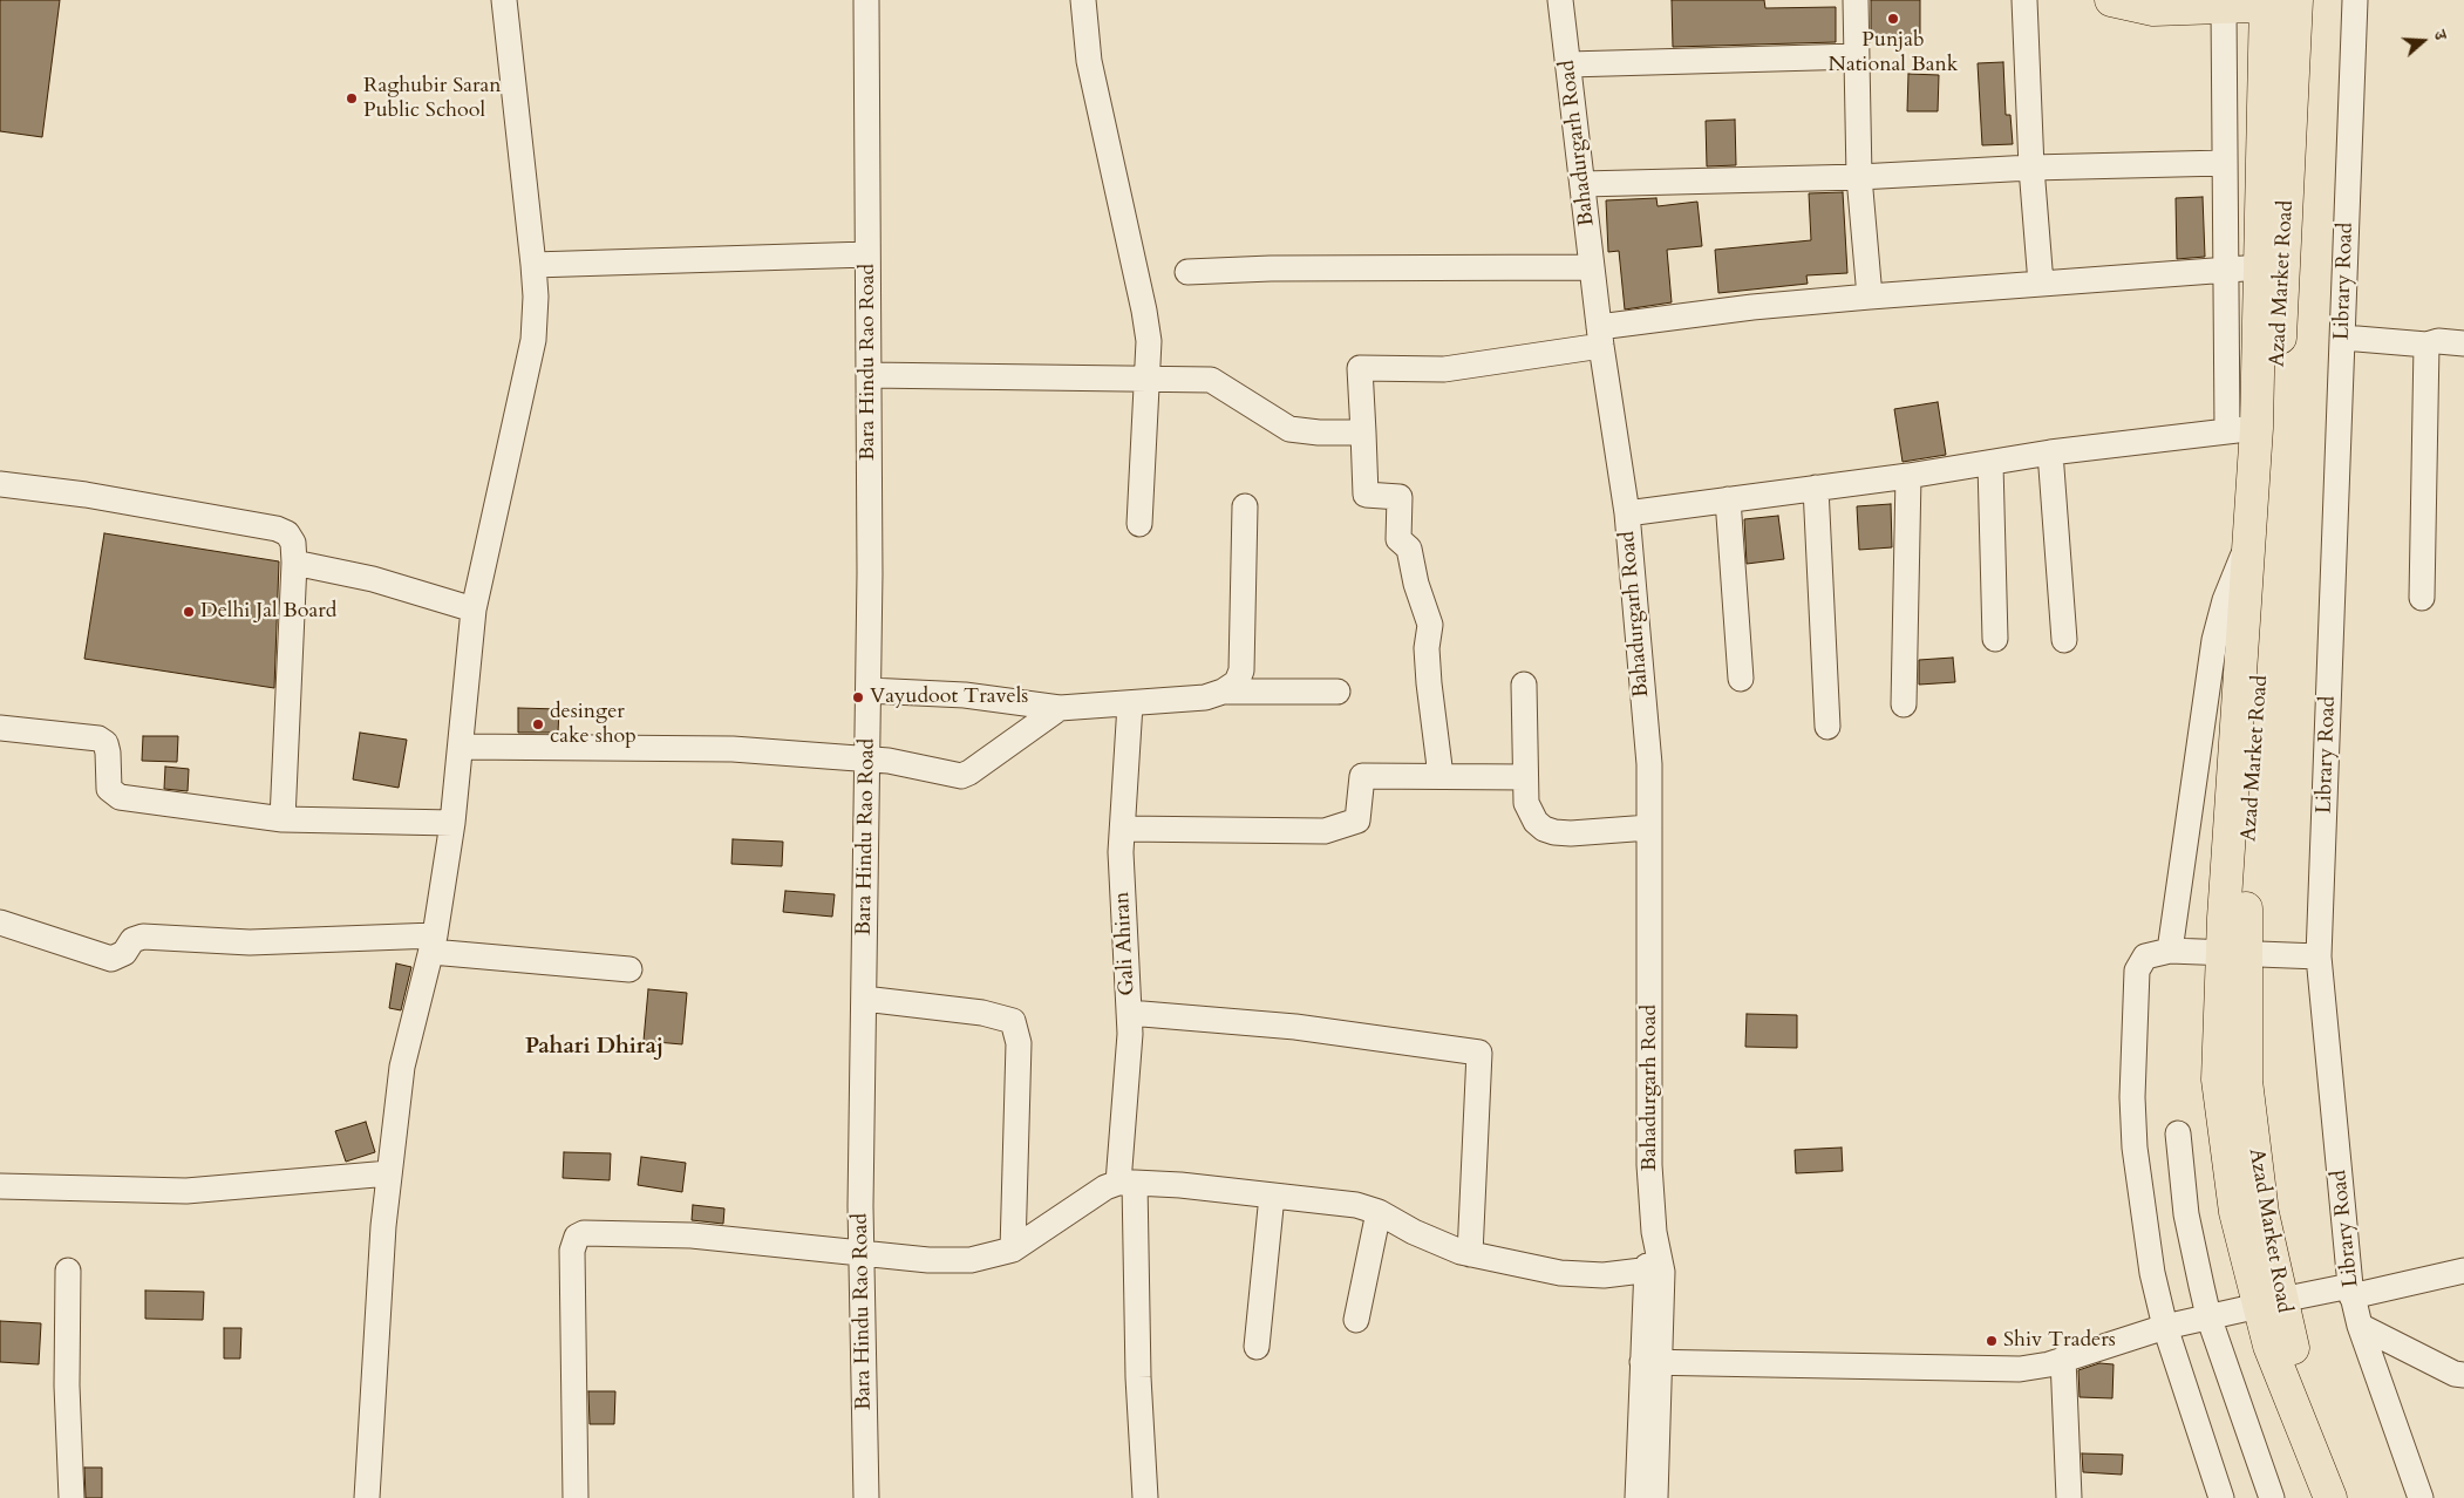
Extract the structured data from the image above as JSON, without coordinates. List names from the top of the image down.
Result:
{
  "streets": {
    "main road": ["Azad Market Road"],
    "street": [
      "Bahadurgarh Road",
      "Library Road",
      "Bara Hindu Rao Road",
      "Gali Ahiran"
    ]
  },
  "districts": ["Pahari Dhiraj"],
  "places": [
    "Punjab National Bank",
    "Raghubir Saran Public School",
    "Delhi Jal Board",
    "Vayudoot Travels",
    "desinger cake shop",
    "Shiv Traders"
  ],
  "north": "right"
}
